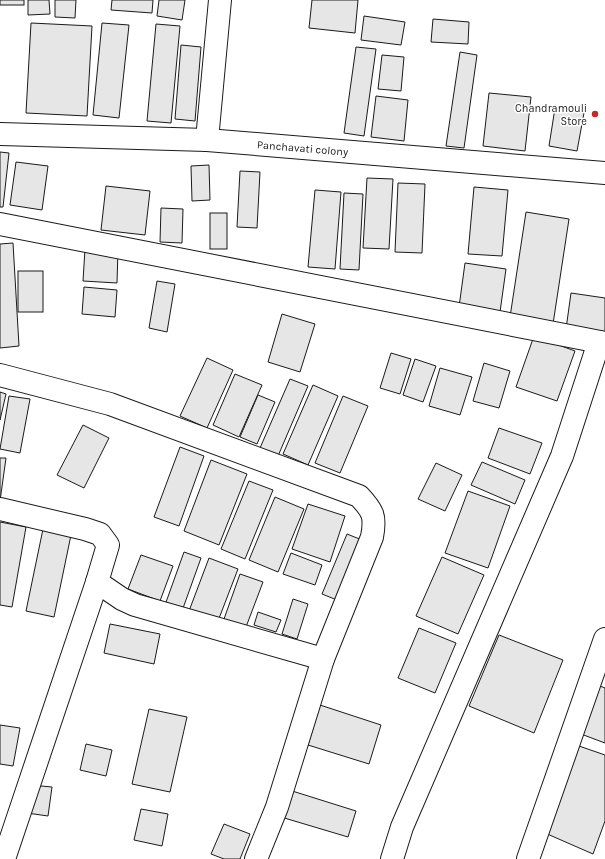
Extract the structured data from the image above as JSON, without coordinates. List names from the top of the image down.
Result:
{
  "streets": {
    "street": ["Panchavati colony"]
  },
  "places": ["Chandramouli Store"]
}
